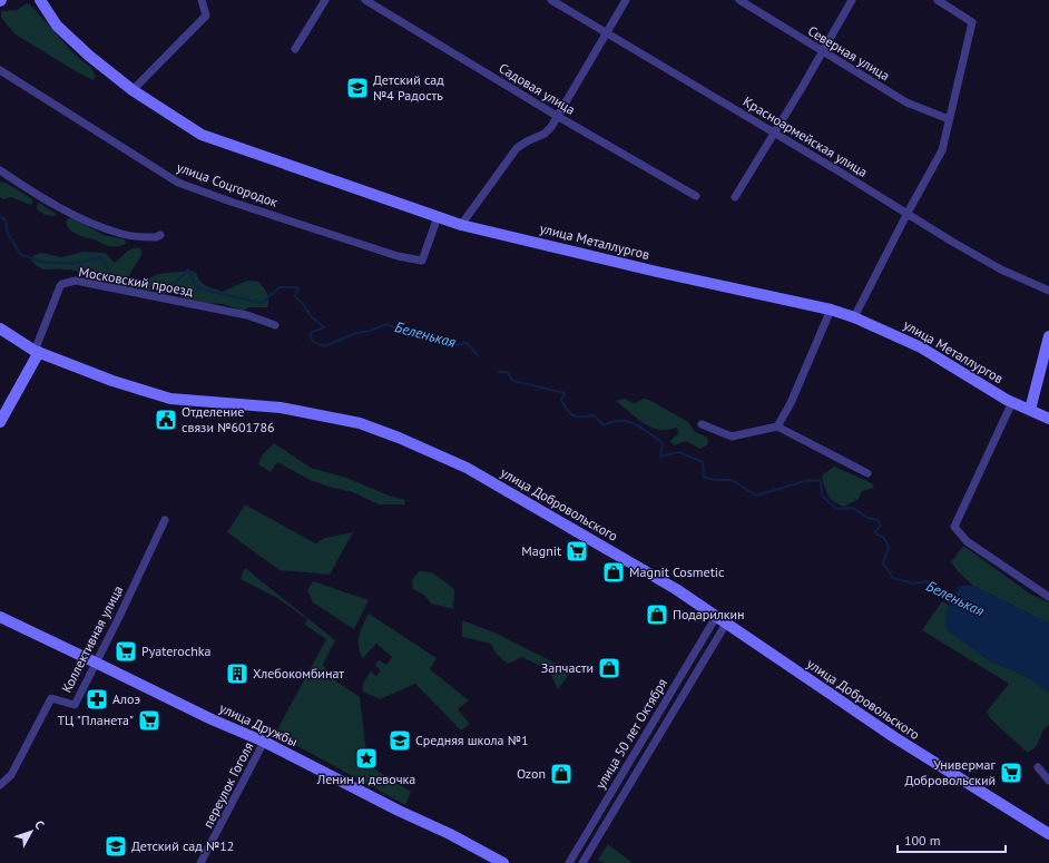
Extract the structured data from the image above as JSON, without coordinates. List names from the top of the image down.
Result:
{
  "streets": {
    "street": [
      "Северная улица",
      "Садовая улица",
      "Красноармейская улица",
      "улица Соцгородок",
      "улица Металлургов",
      "Московский проезд",
      "улица Добровольского",
      "Коллективная улица",
      "улица Дружбы",
      "улица 50 лет Октября",
      "переулок Гоголя"
    ]
  },
  "crossings": [
    ["улица Соцгородок", "улица Металлургов"],
    ["Московский проезд", "улица Добровольского"],
    ["улица Добровольского", "улица 50 лет Октября"],
    ["Коллективная улица", "улица Дружбы"],
    ["улица Дружбы", "переулок Гоголя"]
  ],
  "water": ["Беленькая"],
  "places": {
    "school or university": ["Детский сад №4 Радость", "Средняя школа №1", "Детский сад №12"],
    "public building": ["Отделение связи №601786"],
    "supermarket": [
      "Magnit",
      "Pyaterochka",
      "ТЦ \"Планета\"",
      "Универмаг Добровольский"
    ],
    "shop": [
      "Magnit Cosmetic",
      "Подарилкин",
      "Запчасти",
      "Ozon"
    ],
    "building": ["Хлебокомбинат"],
    "pharmacy": ["Алоэ"],
    "place": ["Ленин и девочка"]
  },
  "scale_bar": "100 m",
  "north": "top right"
}
